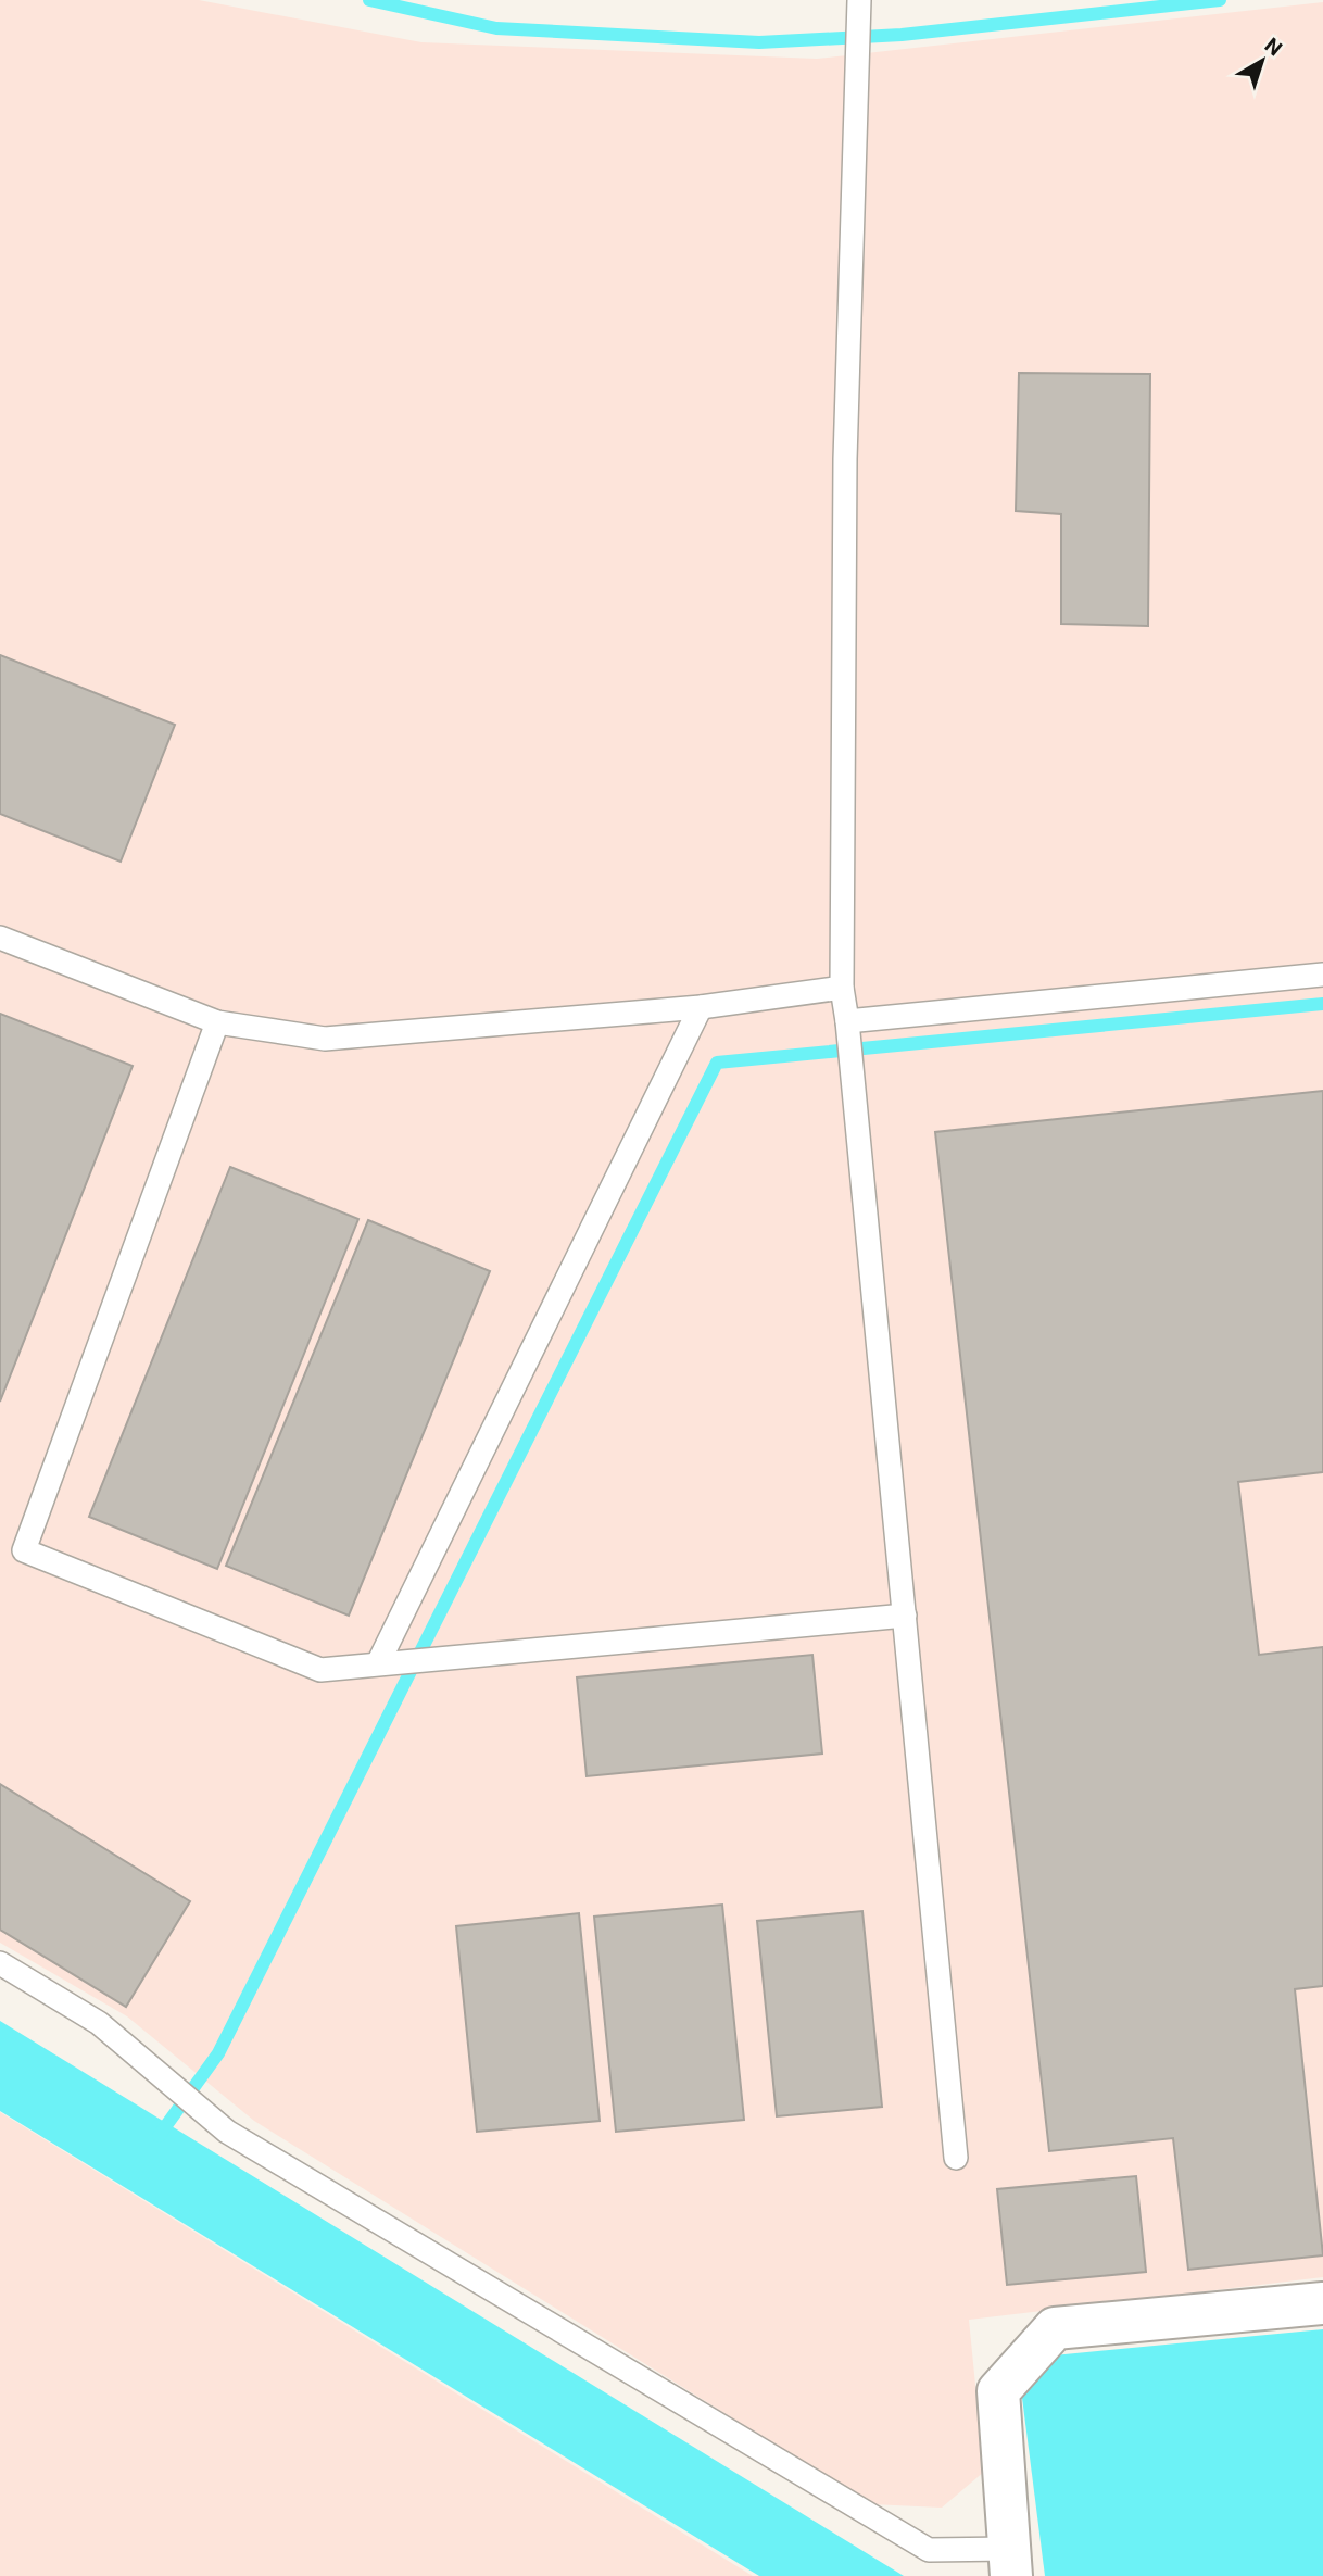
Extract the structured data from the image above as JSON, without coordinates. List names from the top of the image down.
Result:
{
  "north": "top right"
}
